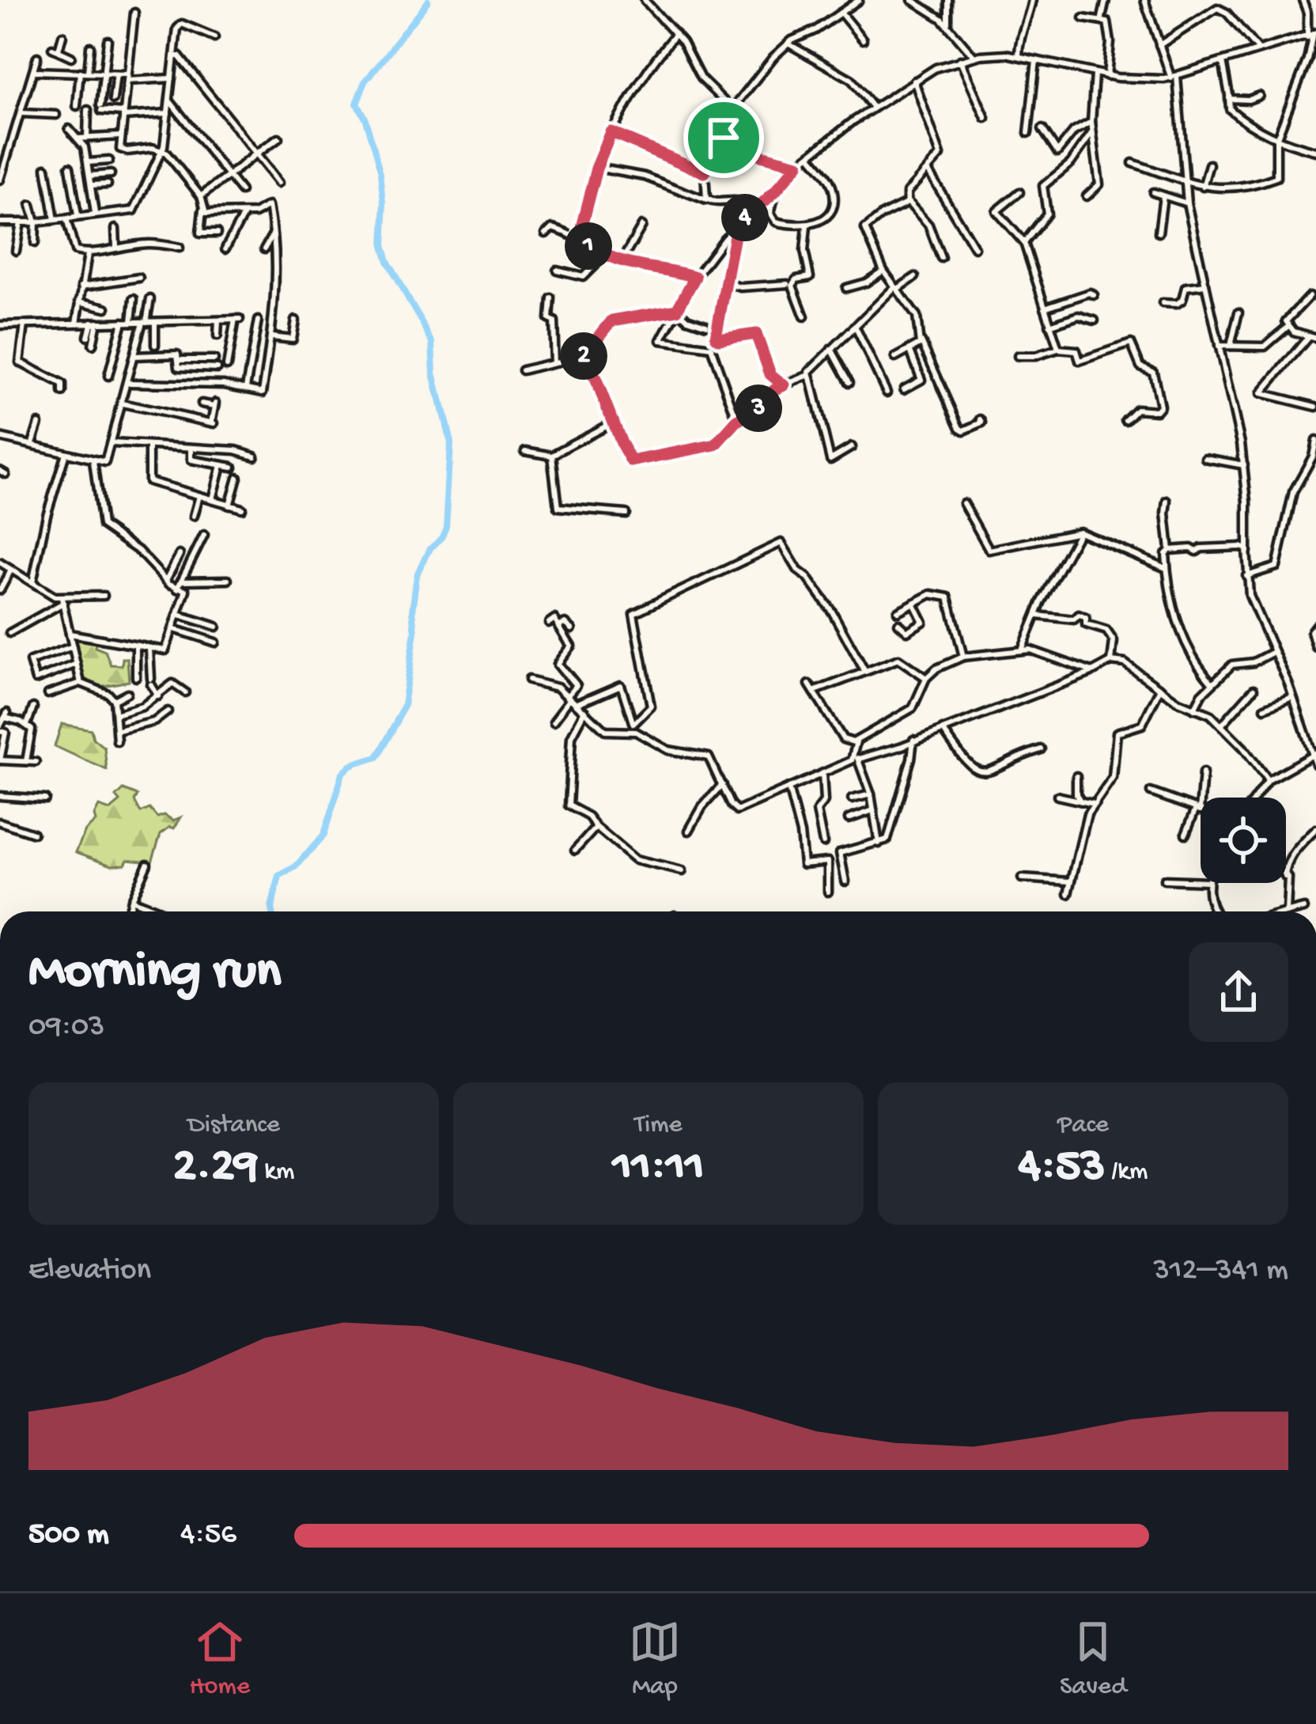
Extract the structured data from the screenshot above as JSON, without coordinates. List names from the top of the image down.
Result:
{
  "page": {
    "pins": [
      "4",
      "1",
      "2",
      "3"
    ],
    "heading": ["Morning run", "09:03"],
    "stats": [
      ["Distance", "2.29 km"],
      ["Time", "11:11"],
      ["Pace", "4:53 /km"]
    ],
    "chart": ["Elevation", "312–341 m"],
    "list": [
      {
        "name": "500 m",
        "note": "4:56"
      }
    ],
    "tabs": ["Home", "Map", "Saved"]
  }
}
